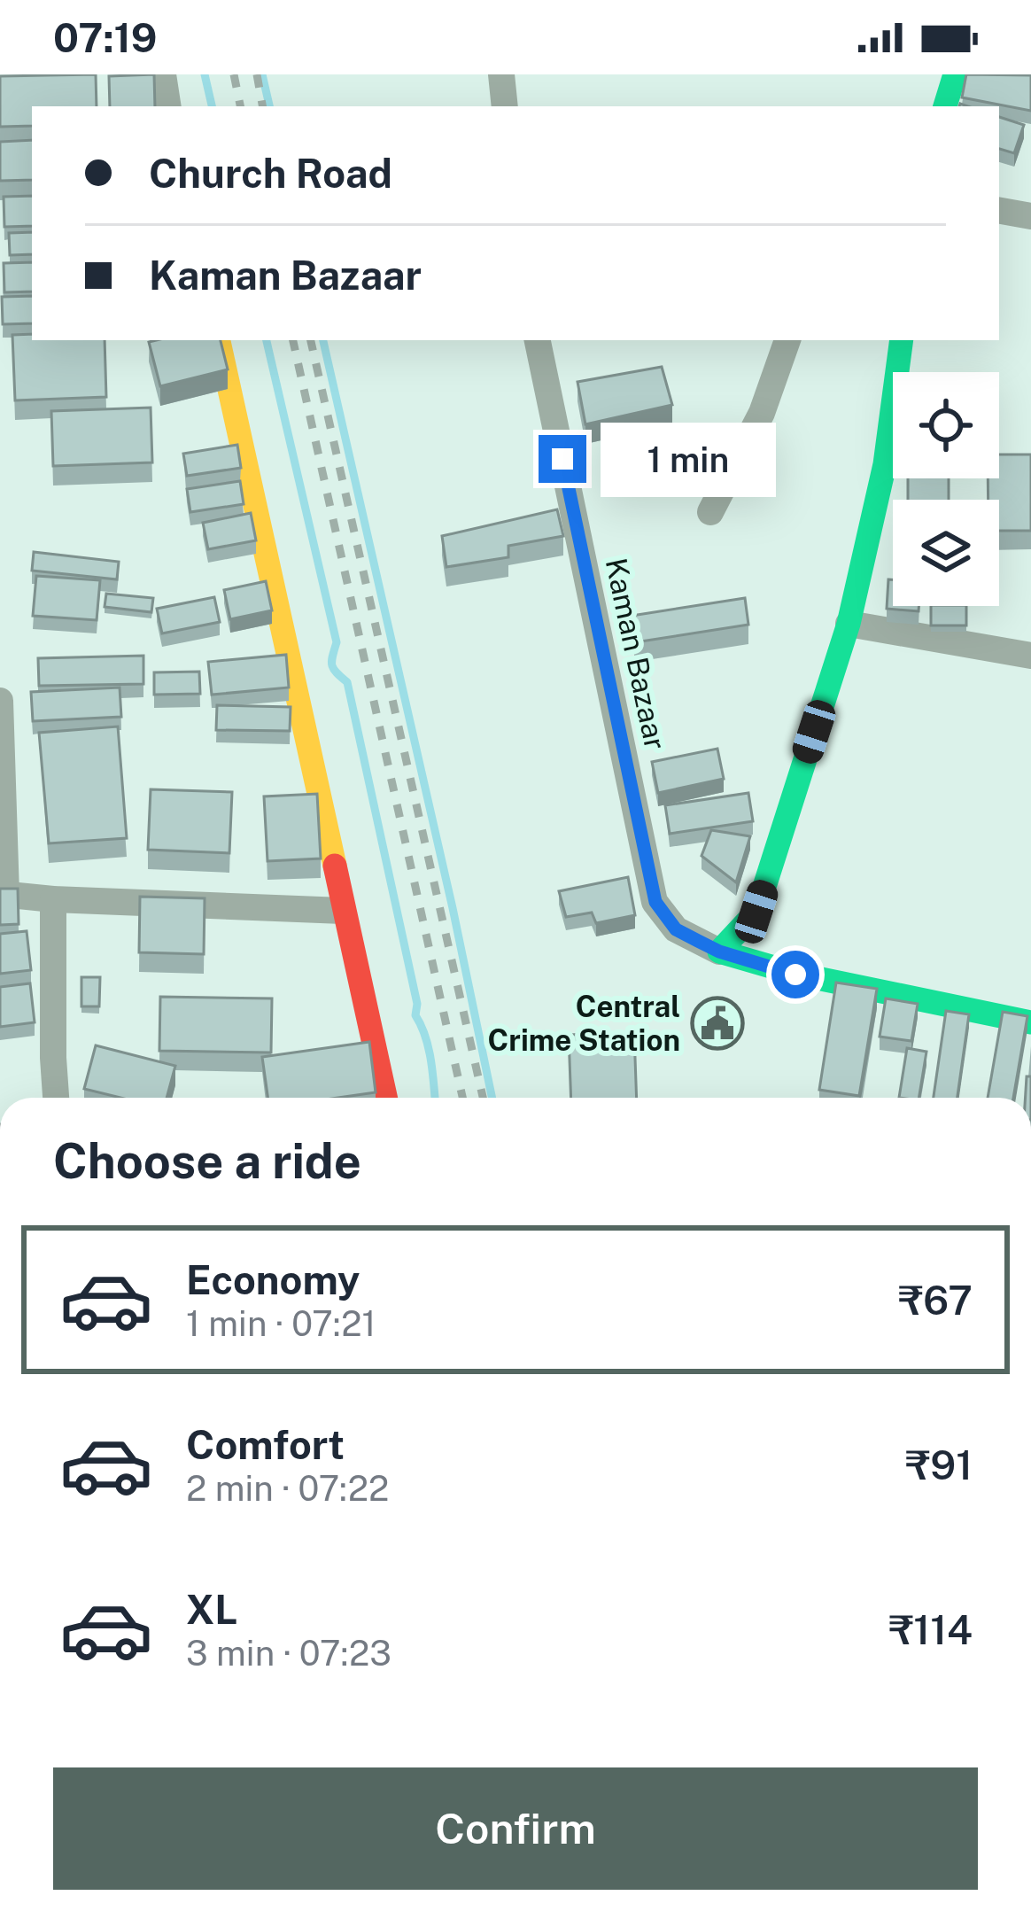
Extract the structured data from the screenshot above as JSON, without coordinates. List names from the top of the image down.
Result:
{
  "streets": {
    "street": ["Kaman Bazaar"]
  },
  "places": {
    "public building": ["Central Crime Station"]
  },
  "page": {
    "status": "07:19",
    "banner": ["Church Road", "Kaman Bazaar"],
    "bubble": "1 min",
    "heading": "Choose a ride",
    "list": [
      {
        "name": "Economy",
        "note": "1 min · 07:21",
        "value": "₹67"
      },
      {
        "name": "Comfort",
        "note": "2 min · 07:22",
        "value": "₹91"
      },
      {
        "name": "XL",
        "note": "3 min · 07:23",
        "value": "₹114"
      }
    ],
    "buttons": "Confirm"
  }
}
